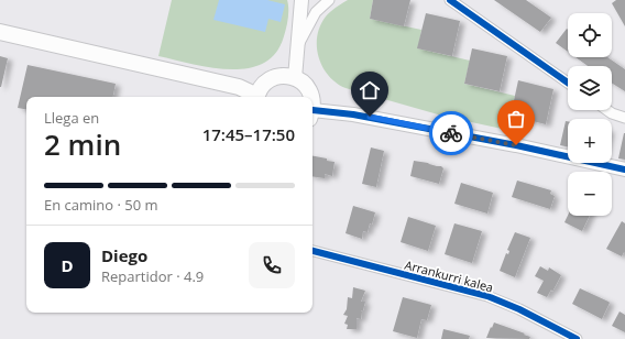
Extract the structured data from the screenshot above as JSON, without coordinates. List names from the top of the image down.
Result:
{
  "streets": {
    "street": ["Arrankurri kalea"]
  },
  "page": {
    "map_buttons": ["+", "−"],
    "heading": ["2 min", "Llega en", "17:45–17:50"],
    "panel": ["Diego", "Repartidor · 4.9"],
    "bar": "En camino · 50 m",
    "round": "D"
  }
}
